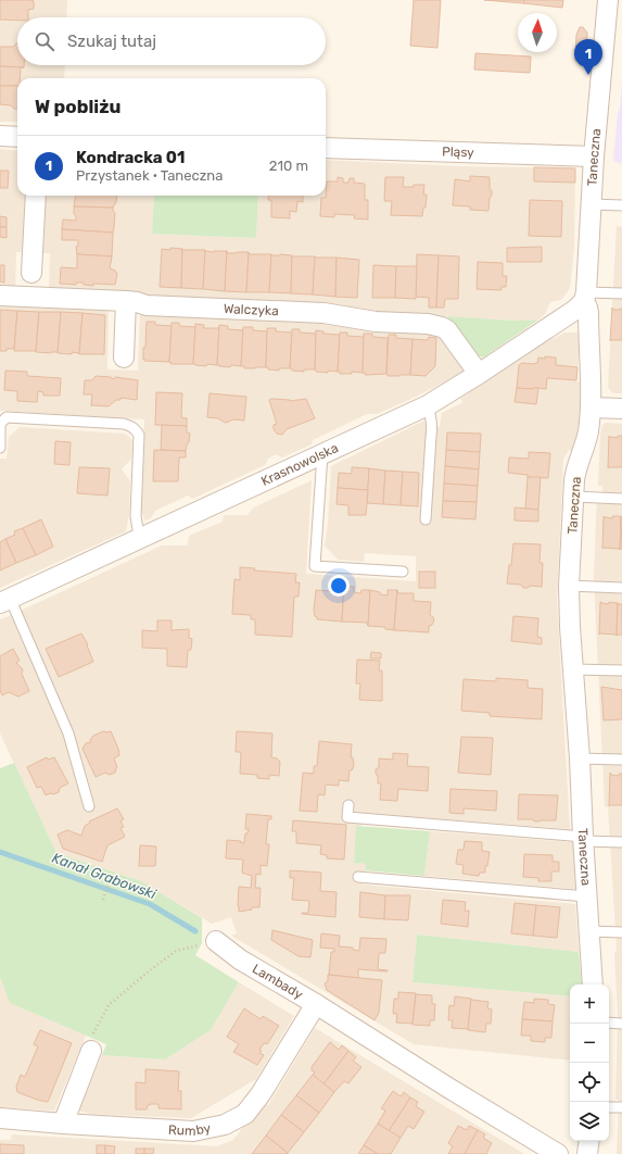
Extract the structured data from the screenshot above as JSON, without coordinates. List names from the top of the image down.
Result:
{
  "streets": {
    "street": [
      "Pląsy",
      "Taneczna",
      "Walczyka",
      "Krasnowolska",
      "Lambady",
      "Rumby"
    ]
  },
  "crossings": [
    ["Pląsy", "Taneczna"],
    ["Taneczna", "Krasnowolska"],
    ["Walczyka", "Krasnowolska"],
    ["Lambady", "Rumby"]
  ],
  "water": ["Kanał Grabowski"],
  "north": "top",
  "page": {
    "search": "Szukaj tutaj",
    "pins": "1",
    "heading": "W pobliżu",
    "list": [
      {
        "mark": "1",
        "name": "Kondracka 01",
        "note": "Przystanek · Taneczna",
        "value": "210 m"
      }
    ],
    "map_buttons": ["+", "−"]
  }
}
